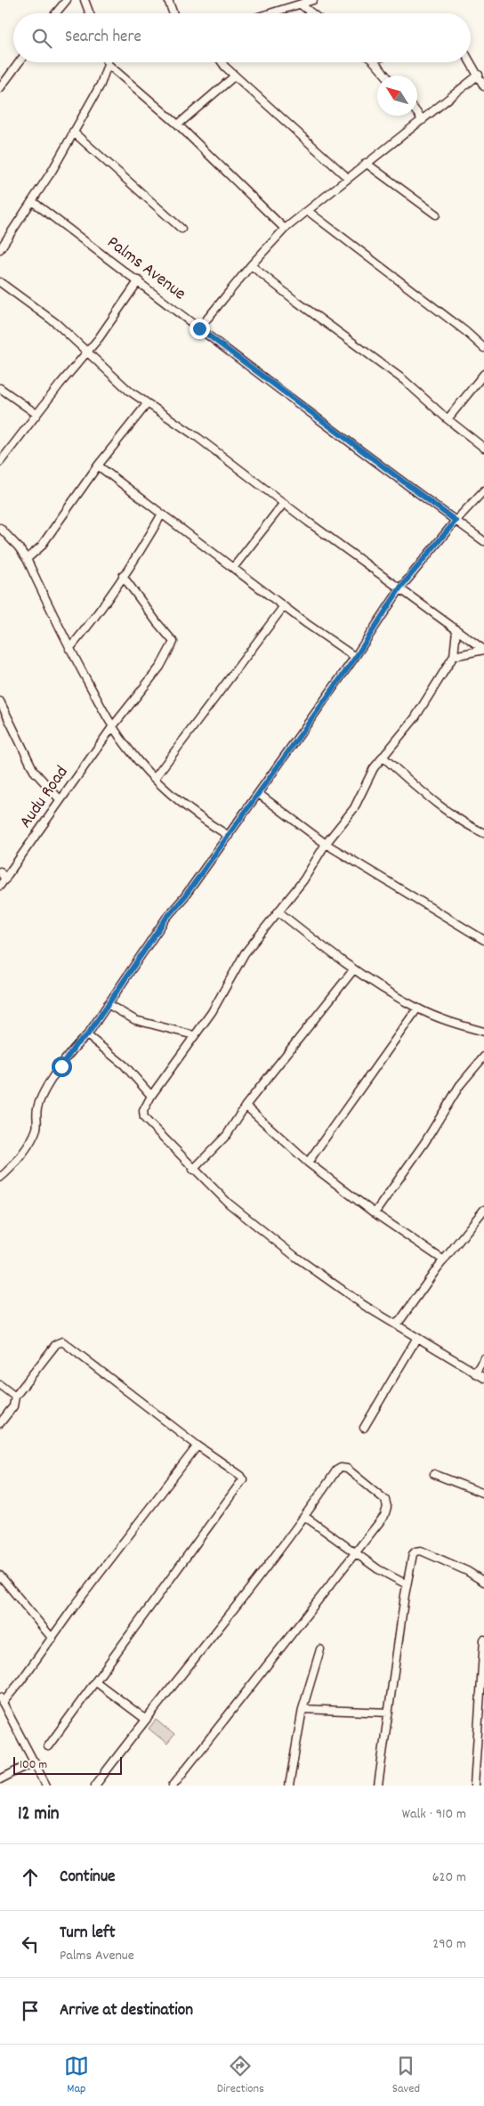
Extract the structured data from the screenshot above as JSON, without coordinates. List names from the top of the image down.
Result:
{
  "streets": {
    "street": ["Palms Avenue", "Audu Road"]
  },
  "scale_bar": "100 m",
  "north": "top left",
  "page": {
    "search": "Search here",
    "scale": "100 m",
    "heading": ["12 min", "Walk · 910 m"],
    "list": [
      ["Continue", "620 m"],
      ["Turn left", "Palms Avenue", "290 m"],
      "Arrive at destination"
    ],
    "nav": ["Map", "Directions", "Saved"]
  }
}
